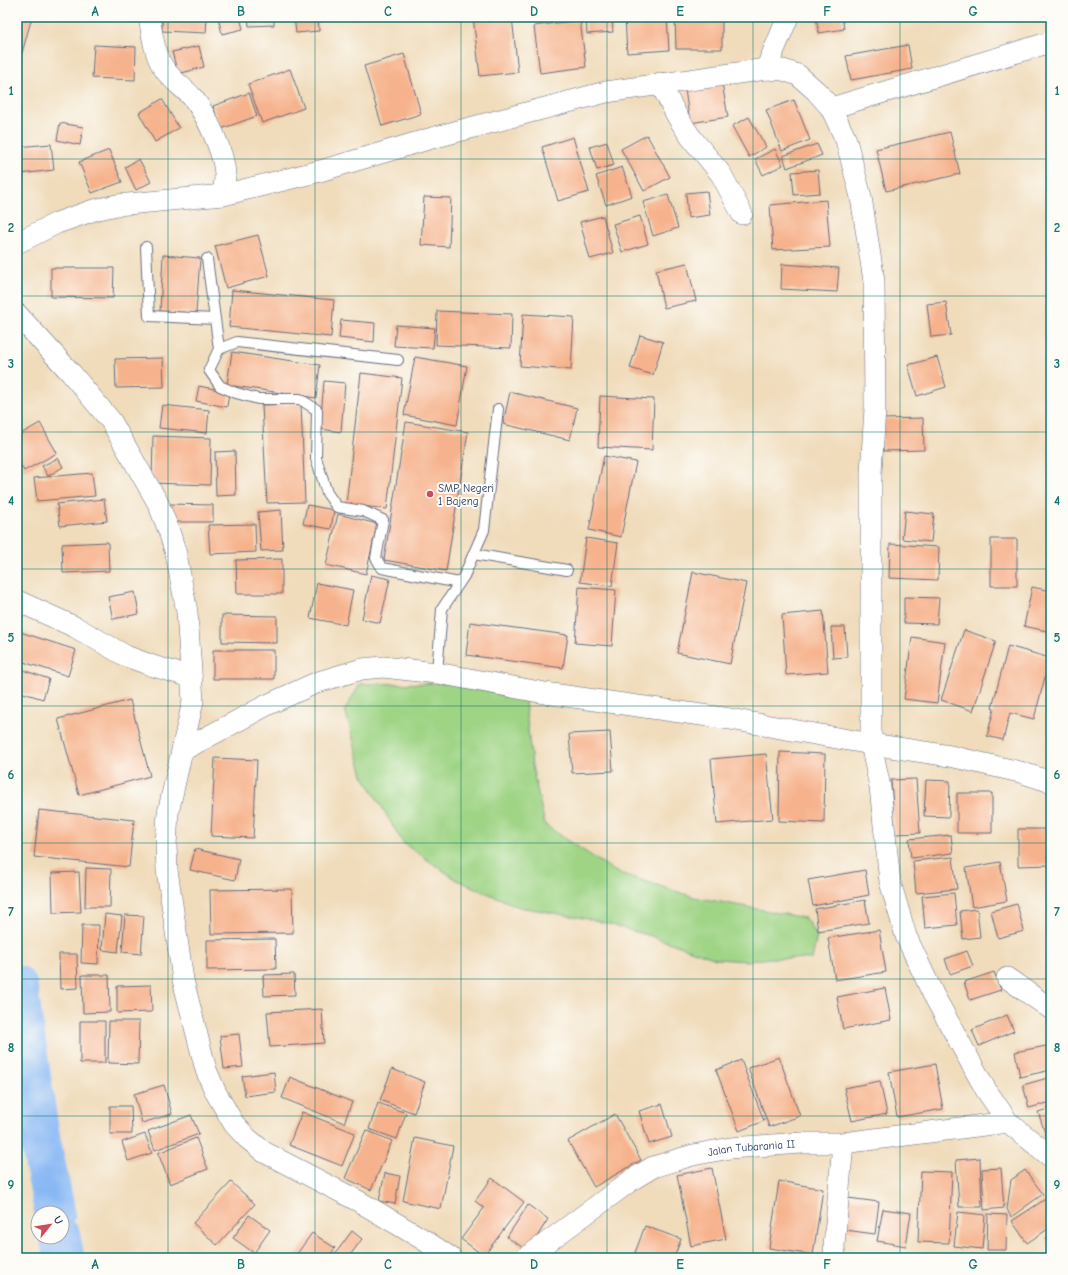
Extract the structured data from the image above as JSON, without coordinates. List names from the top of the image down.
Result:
{
  "streets": {
    "street": ["Jalan Tubarania II"]
  },
  "places": ["SMP Negeri 1 Bajeng"],
  "north": "top right",
  "grid": {
    "columns": [
      "A",
      "B",
      "C",
      "D",
      "E",
      "F",
      "G"
    ],
    "rows": [
      "1",
      "2",
      "3",
      "4",
      "5",
      "6",
      "7",
      "8",
      "9"
    ]
  }
}
